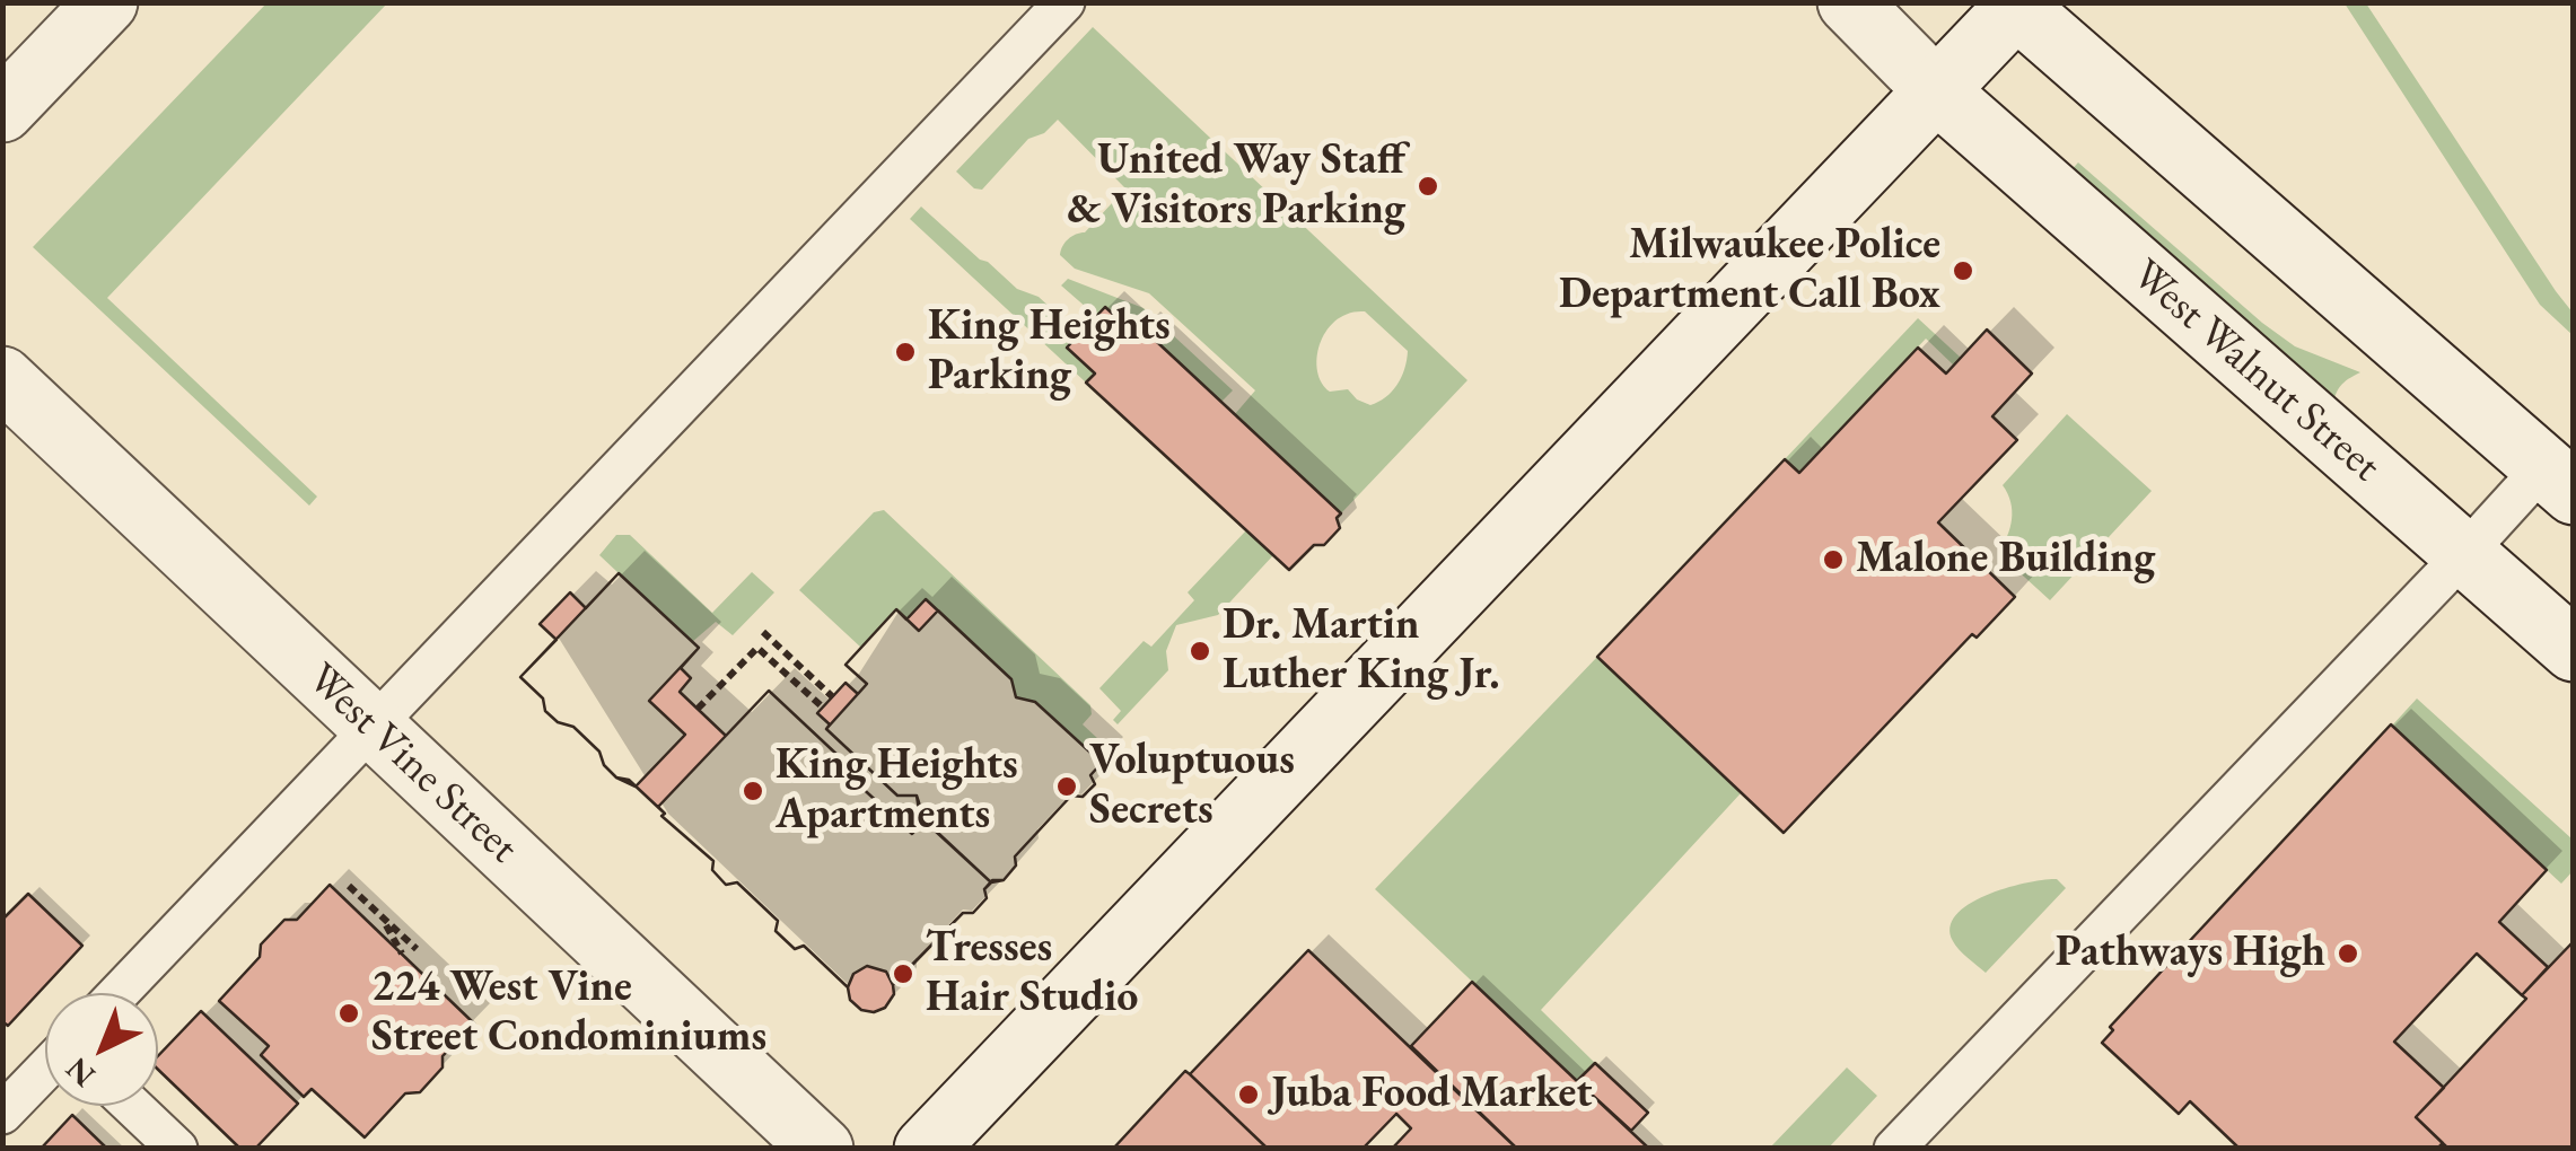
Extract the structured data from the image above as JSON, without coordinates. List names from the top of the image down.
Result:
{
  "streets": {
    "main road": ["West Walnut Street", "West Vine Street"]
  },
  "places": [
    "United Way Staff & Visitors Parking",
    "Milwaukee Police Department Call Box",
    "King Heights Parking",
    "Malone Building",
    "Dr. Martin Luther King Jr.",
    "Voluptuous Secrets",
    "King Heights Apartments",
    "Pathways High",
    "Tresses Hair Studio",
    "224 West Vine Street Condominiums",
    "Juba Food Market"
  ],
  "north": "bottom left"
}
